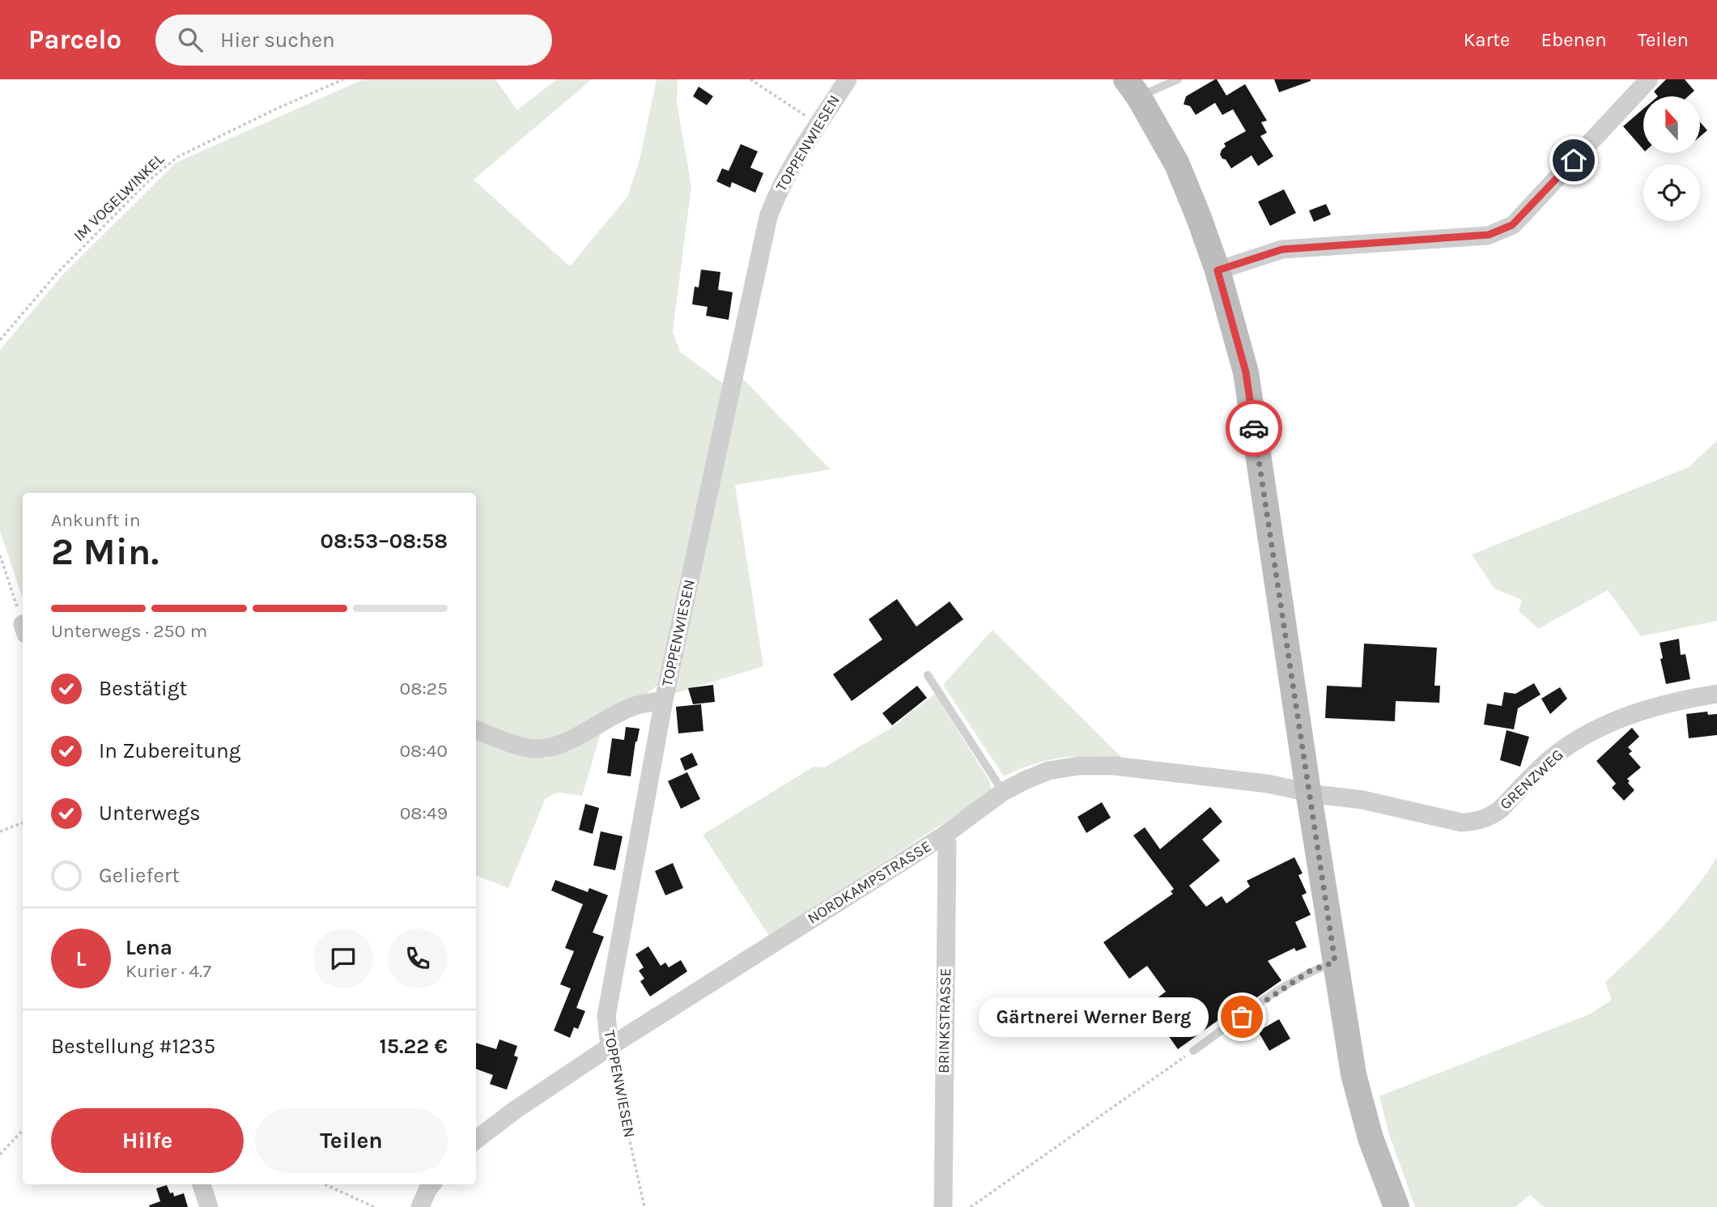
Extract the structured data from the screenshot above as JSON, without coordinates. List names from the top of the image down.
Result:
{
  "streets": {
    "street": [
      "TOPPENWIESEN",
      "GRENZWEG",
      "NORDKAMPSTRASSE",
      "BRINKSTRASSE"
    ],
    "path": ["IM VOGELWINKEL"]
  },
  "crossings": [
    ["TOPPENWIESEN", "NORDKAMPSTRASSE"],
    ["GRENZWEG", "NORDKAMPSTRASSE"],
    ["NORDKAMPSTRASSE", "BRINKSTRASSE"]
  ],
  "places": ["Gärtnerei Werner Berg"],
  "north": "top",
  "page": {
    "header": "Parcelo",
    "search": "Hier suchen",
    "nav": ["Karte", "Ebenen", "Teilen"],
    "heading": ["2 Min.", "Ankunft in", "08:53–08:58"],
    "panel": [
      "Lena",
      "Kurier · 4.7",
      "Bestellung #1235",
      "15.22 €"
    ],
    "bar": "Unterwegs · 250 m",
    "list": [
      ["Bestätigt", "08:25"],
      ["In Zubereitung", "08:40"],
      ["Unterwegs", "08:49"],
      "Geliefert"
    ],
    "round": "L",
    "bubble": "Gärtnerei Werner Berg",
    "buttons": ["Hilfe", "Teilen"]
  }
}
